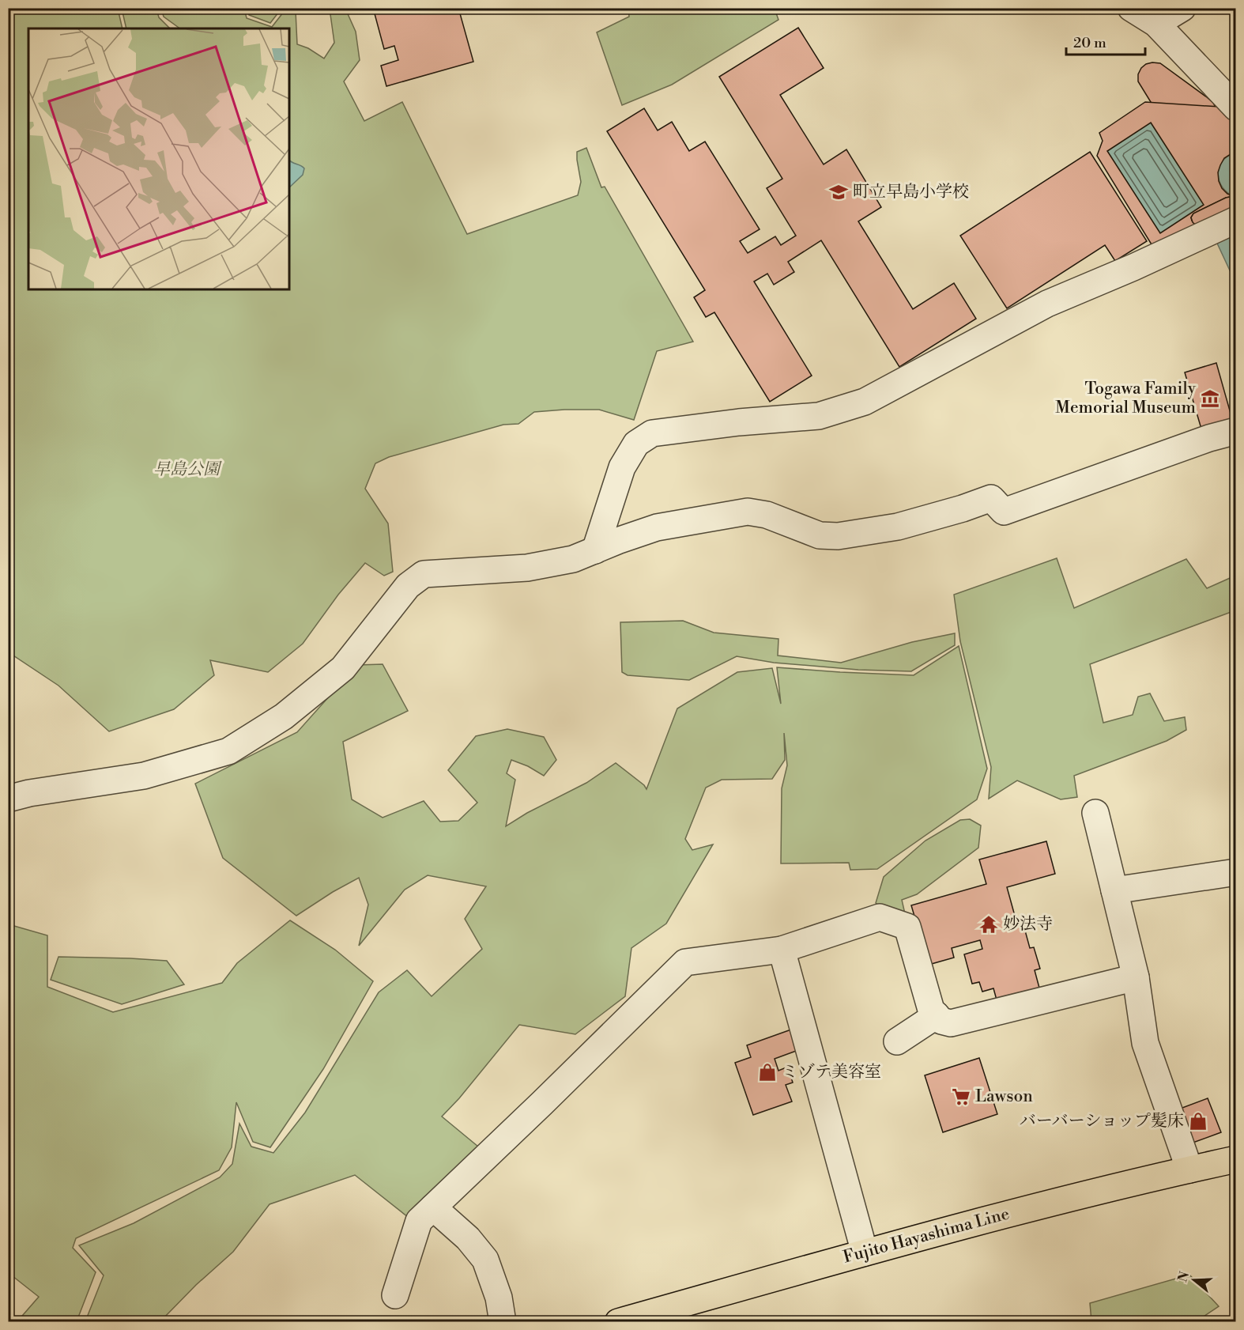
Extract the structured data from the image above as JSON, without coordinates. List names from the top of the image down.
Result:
{
  "streets": {
    "main road": ["Fujito Hayashima Line"]
  },
  "parks": ["早島公園"],
  "places": {
    "school or university": ["町立早島小学校"],
    "museum": ["Togawa Family Memorial Museum"],
    "temple": ["妙法寺"],
    "shop": ["ミゾテ美容室", "バーバーショップ髪床"],
    "supermarket": ["Lawson"]
  },
  "scale_bar": "20 m",
  "north": "left"
}
